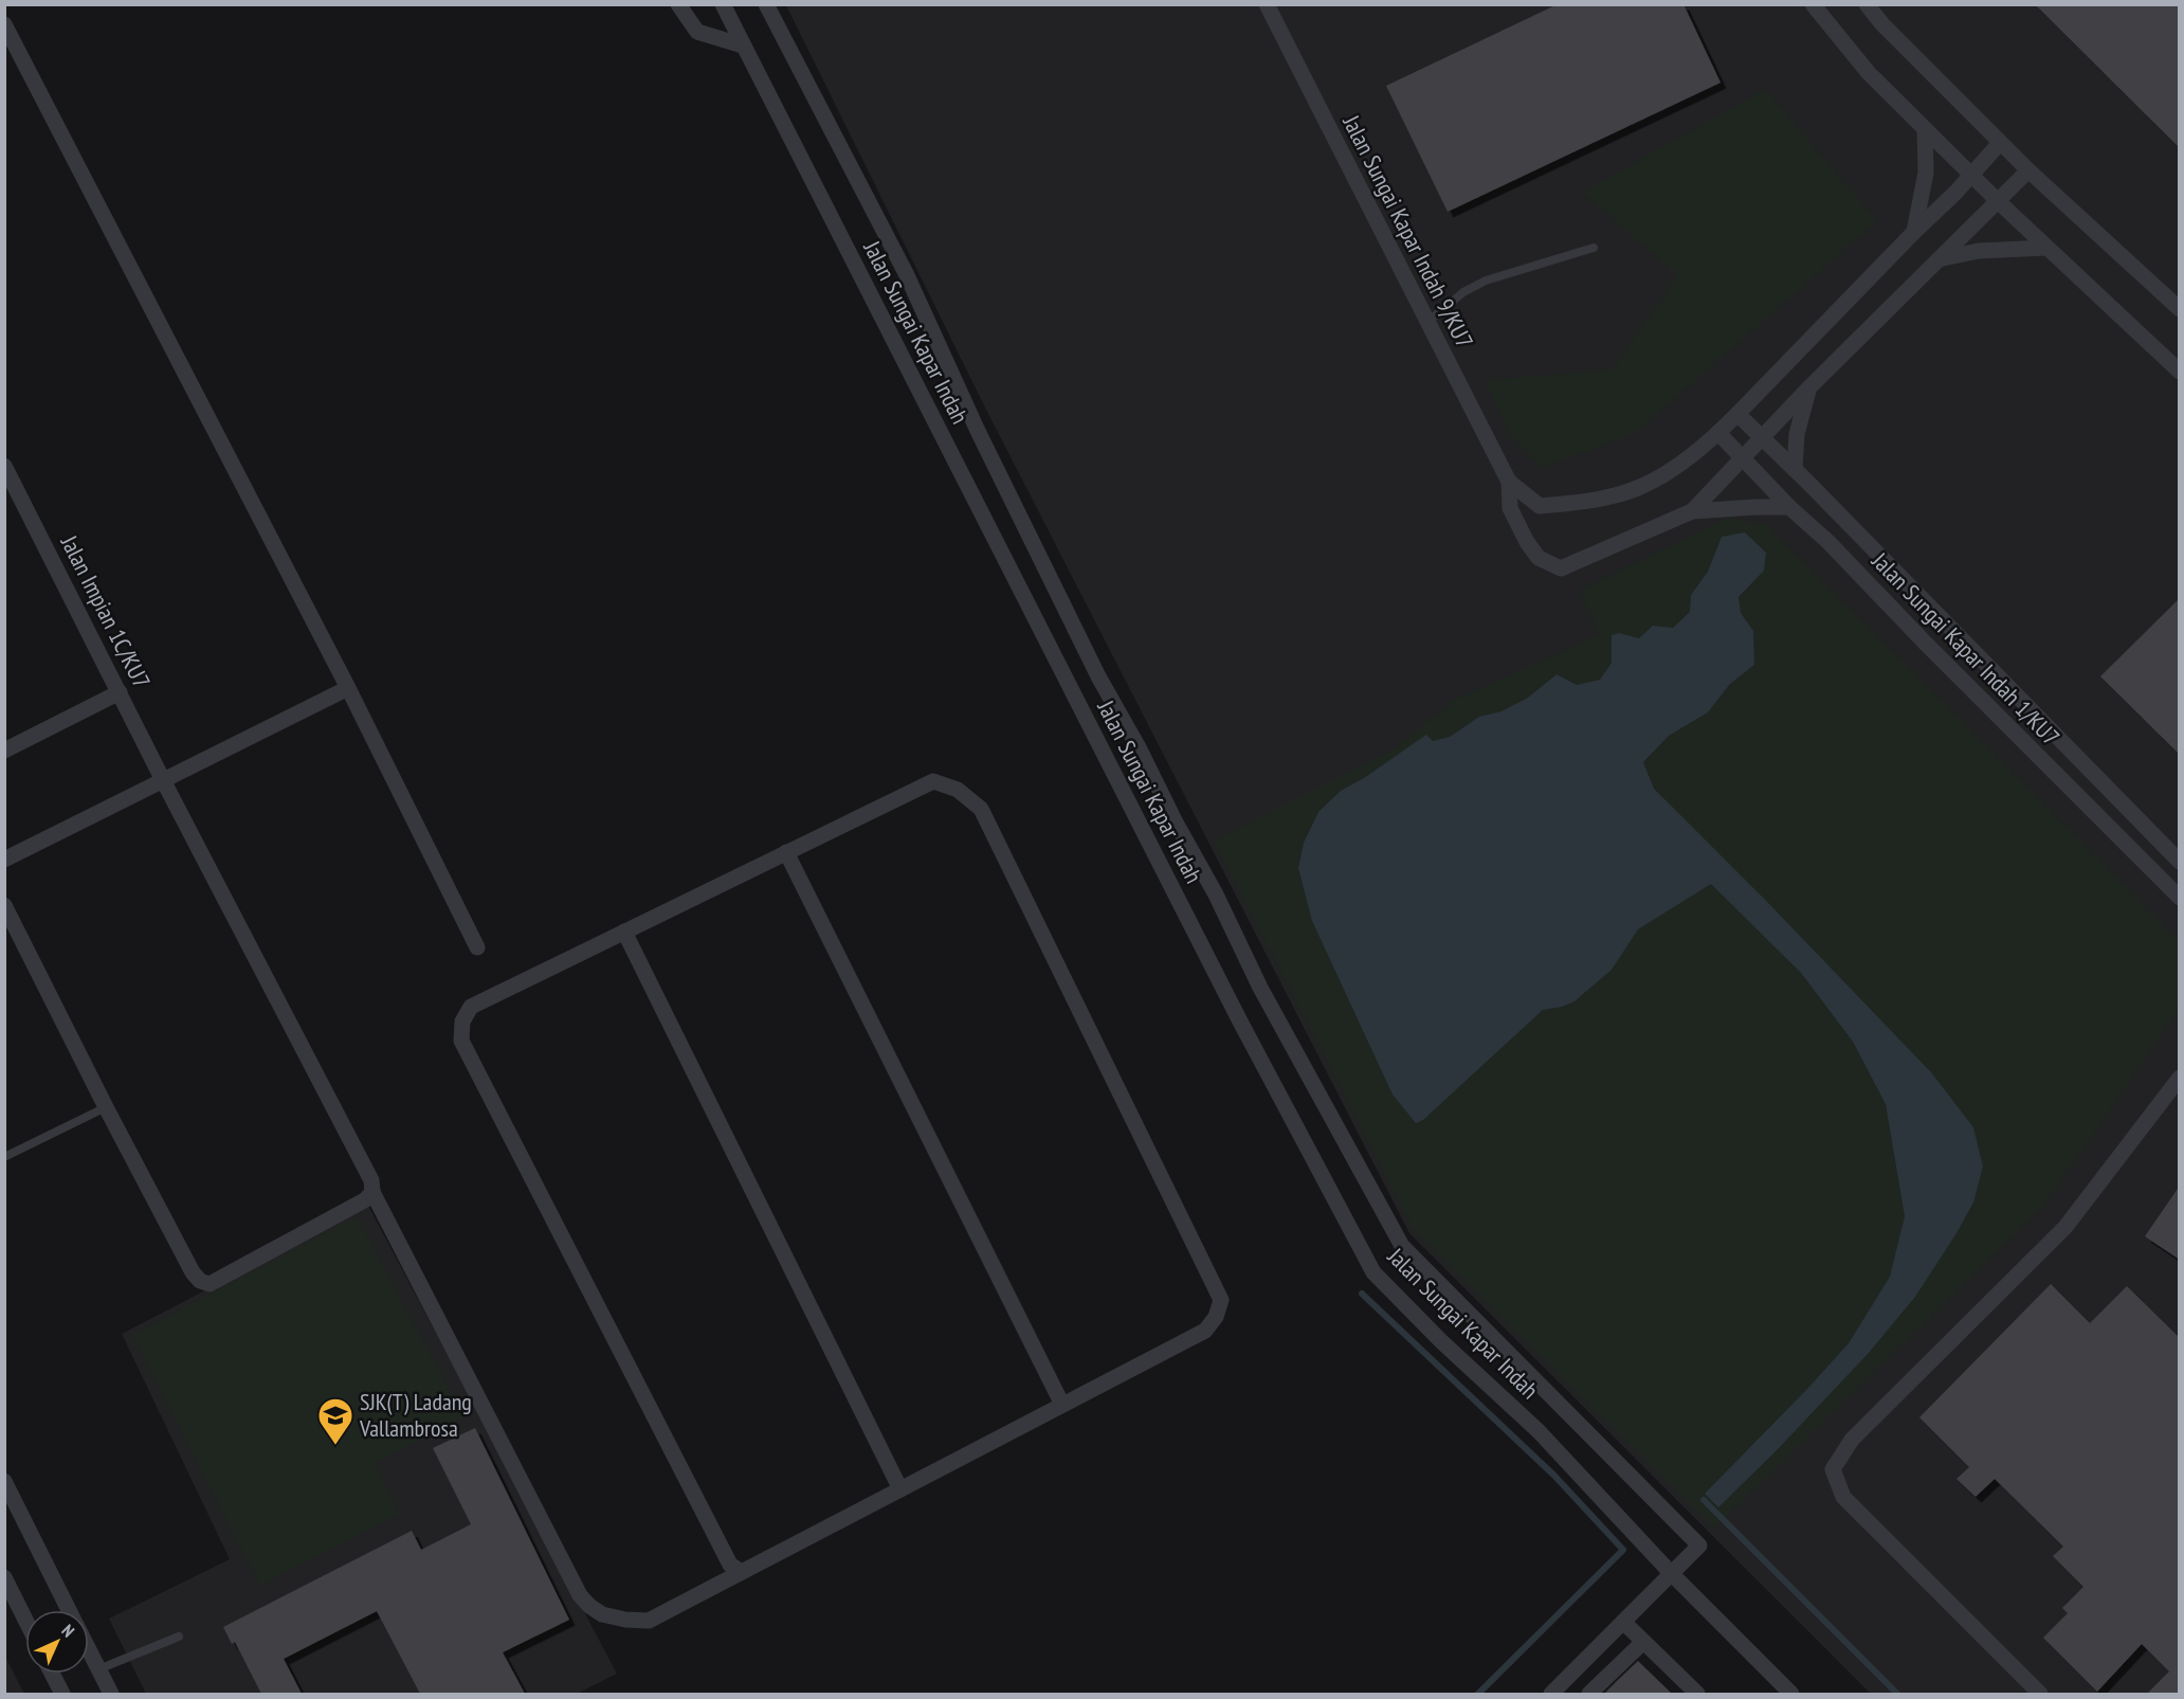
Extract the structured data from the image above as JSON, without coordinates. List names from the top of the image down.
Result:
{
  "streets": {
    "street": [
      "Jalan Sungai Kapar Indah 9/KU7",
      "Jalan Sungai Kapar Indah",
      "Jalan Impian 1C/KU7",
      "Jalan Sungai Kapar Indah 1/KU7"
    ]
  },
  "places": {
    "school or university": ["SJK(T) Ladang Vallambrosa"]
  },
  "north": "top right"
}
